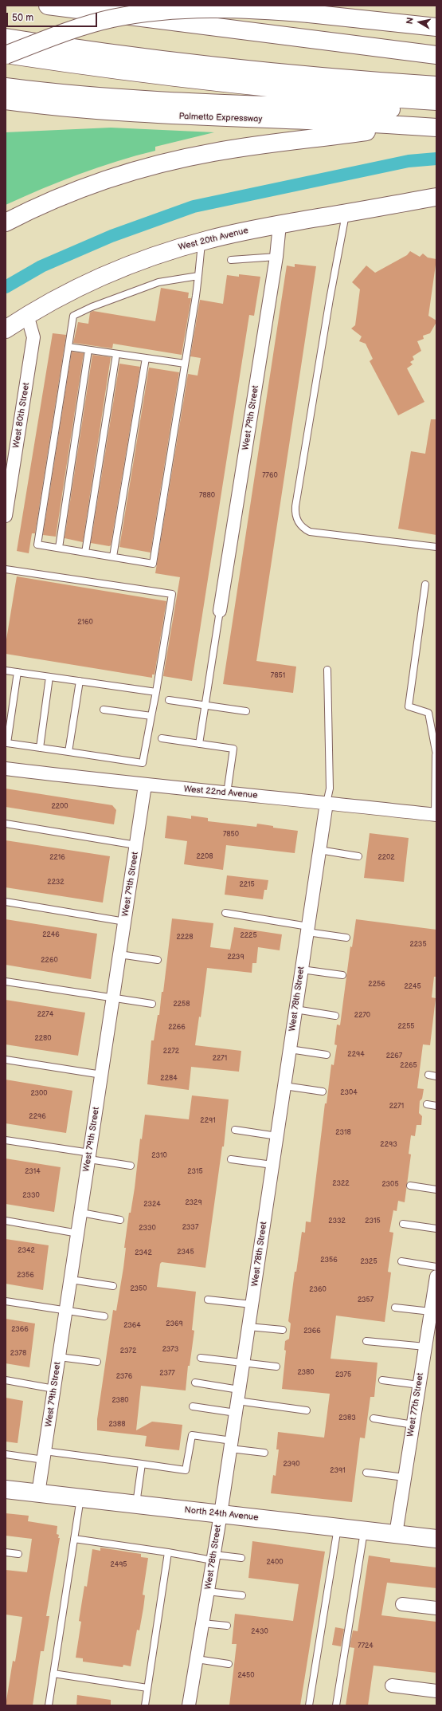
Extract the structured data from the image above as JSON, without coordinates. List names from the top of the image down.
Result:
{
  "streets": {
    "main road": ["Palmetto Expressway", "West 20th Avenue", "North 24th Avenue"],
    "street": [
      "West 80th Street",
      "West 79th Street",
      "West 22nd Avenue",
      "West 78th Street",
      "West 77th Street"
    ]
  },
  "crossings": [
    ["West 20th Avenue", "West 80th Street"],
    ["West 20th Avenue", "West 79th Street"],
    ["West 79th Street", "West 22nd Avenue"],
    ["West 79th Street", "North 24th Avenue"],
    ["West 22nd Avenue", "West 78th Street"],
    ["West 78th Street", "North 24th Avenue"],
    ["West 77th Street", "North 24th Avenue"]
  ],
  "house_numbers": [
    "7760",
    "7880",
    "2160",
    "7851",
    "2200",
    "7850",
    "2208",
    "2216",
    "2202",
    "2232",
    "2215",
    "2246",
    "2225",
    "2228",
    "2235",
    "2239",
    "2260",
    "2256",
    "2245",
    "2258",
    "2274",
    "2270",
    "2255",
    "2266",
    "2280",
    "2272",
    "2294",
    "2267",
    "2271",
    "2265",
    "2284",
    "2304",
    "2300",
    "2271",
    "2296",
    "2291",
    "2318",
    "2293",
    "2310",
    "2314",
    "2315",
    "2322",
    "2305",
    "2330",
    "2329",
    "2324",
    "2332",
    "2315",
    "2337",
    "2330",
    "2342",
    "2345",
    "2342",
    "2356",
    "2325",
    "2356",
    "2350",
    "2360",
    "2357",
    "2369",
    "2364",
    "2366",
    "2366",
    "2373",
    "2372",
    "2378",
    "2380",
    "2377",
    "2375",
    "2376",
    "2380",
    "2383",
    "2388",
    "2390",
    "2391",
    "2400",
    "2495",
    "2430",
    "7724",
    "2450"
  ],
  "scale_bar": "50 m",
  "north": "left"
}
